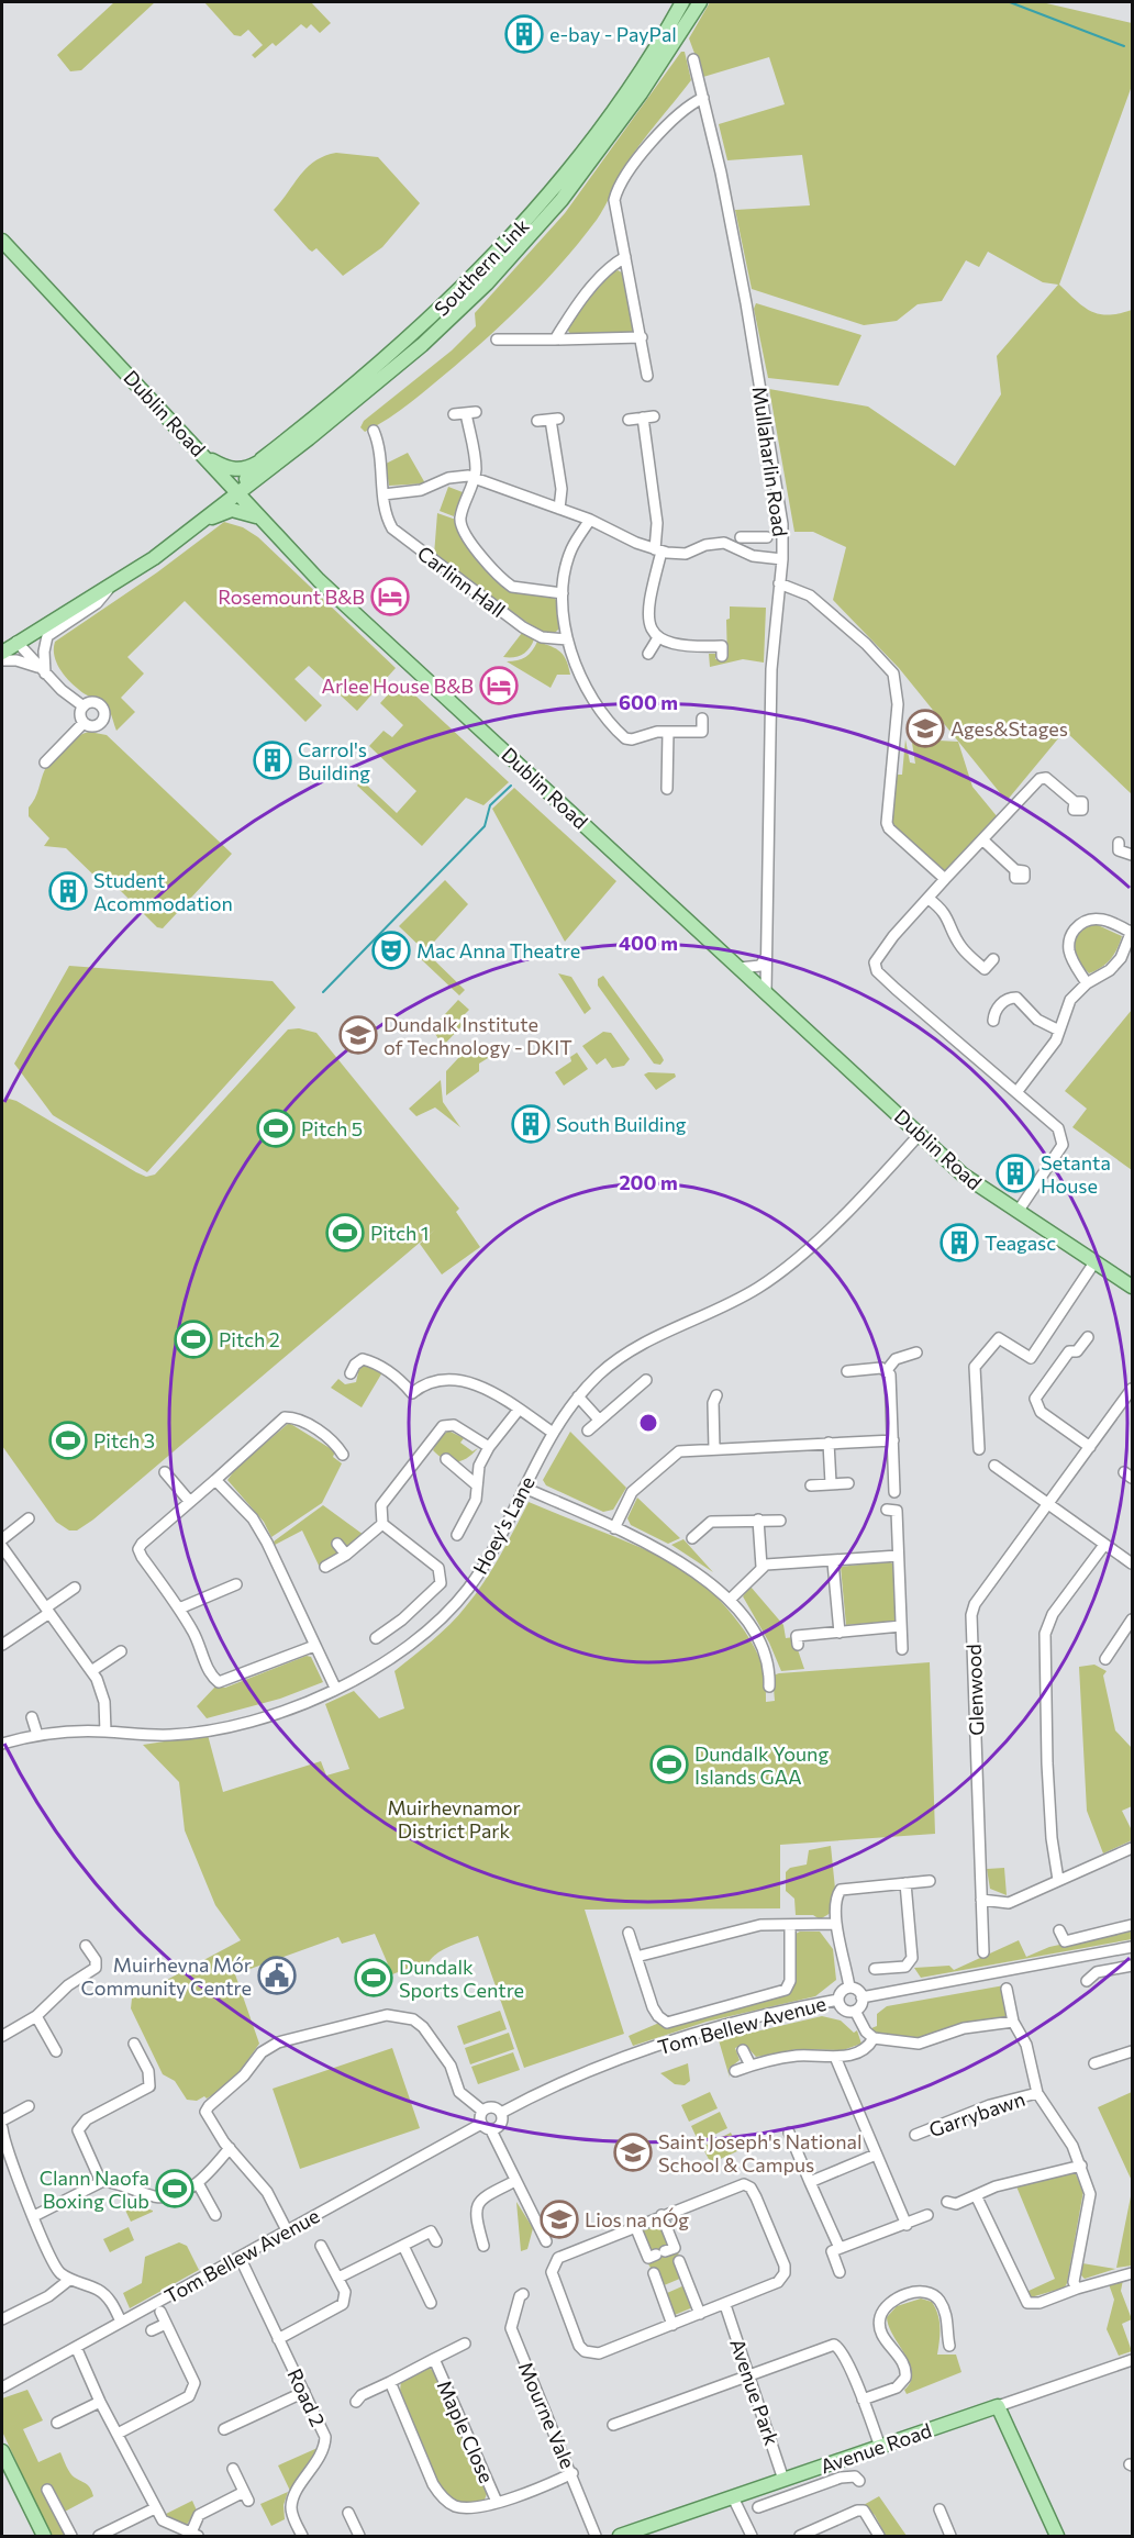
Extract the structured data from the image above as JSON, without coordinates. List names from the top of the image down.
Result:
{
  "streets": {
    "main road": ["Southern Link", "Dublin Road", "Avenue Road"],
    "street": [
      "Mullaharlin Road",
      "Carlinn Hall",
      "Hoey's Lane",
      "Glenwood",
      "Tom Bellew Avenue",
      "Garrybawn",
      "Avenue Park",
      "Road 2",
      "Mourne Vale",
      "Maple Close"
    ]
  },
  "crossings": [
    ["Southern Link", "Dublin Road"],
    ["Dublin Road", "Mullaharlin Road"],
    ["Dublin Road", "Hoey's Lane"],
    ["Tom Bellew Avenue", "Road 2"],
    ["Avenue Park", "Avenue Road"],
    ["Mourne Vale", "Maple Close"]
  ],
  "parks": ["Muirhevnamor District Park"],
  "places": {
    "building": [
      "e-bay - PayPal",
      "Carrol's Building",
      "Student Acommodation",
      "South Building",
      "Setanta House",
      "Teagasc"
    ],
    "hotel": ["Rosemount B&B", "Arlee House B&B"],
    "school or university": [
      "Ages&Stages",
      "Dundalk Institute of Technology - DKIT",
      "Saint Joseph's National School & Campus",
      "Lios na nÓg"
    ],
    "theatre": ["Mac Anna Theatre"],
    "sports": [
      "Pitch 5",
      "Pitch 1",
      "Pitch 2",
      "Pitch 3",
      "Dundalk Young Islands GAA",
      "Dundalk Sports Centre",
      "Clann Naofa Boxing Club"
    ],
    "public building": ["Muirhevna Mór Community Centre"]
  },
  "rings": ["600 m", "400 m", "200 m"]
}
